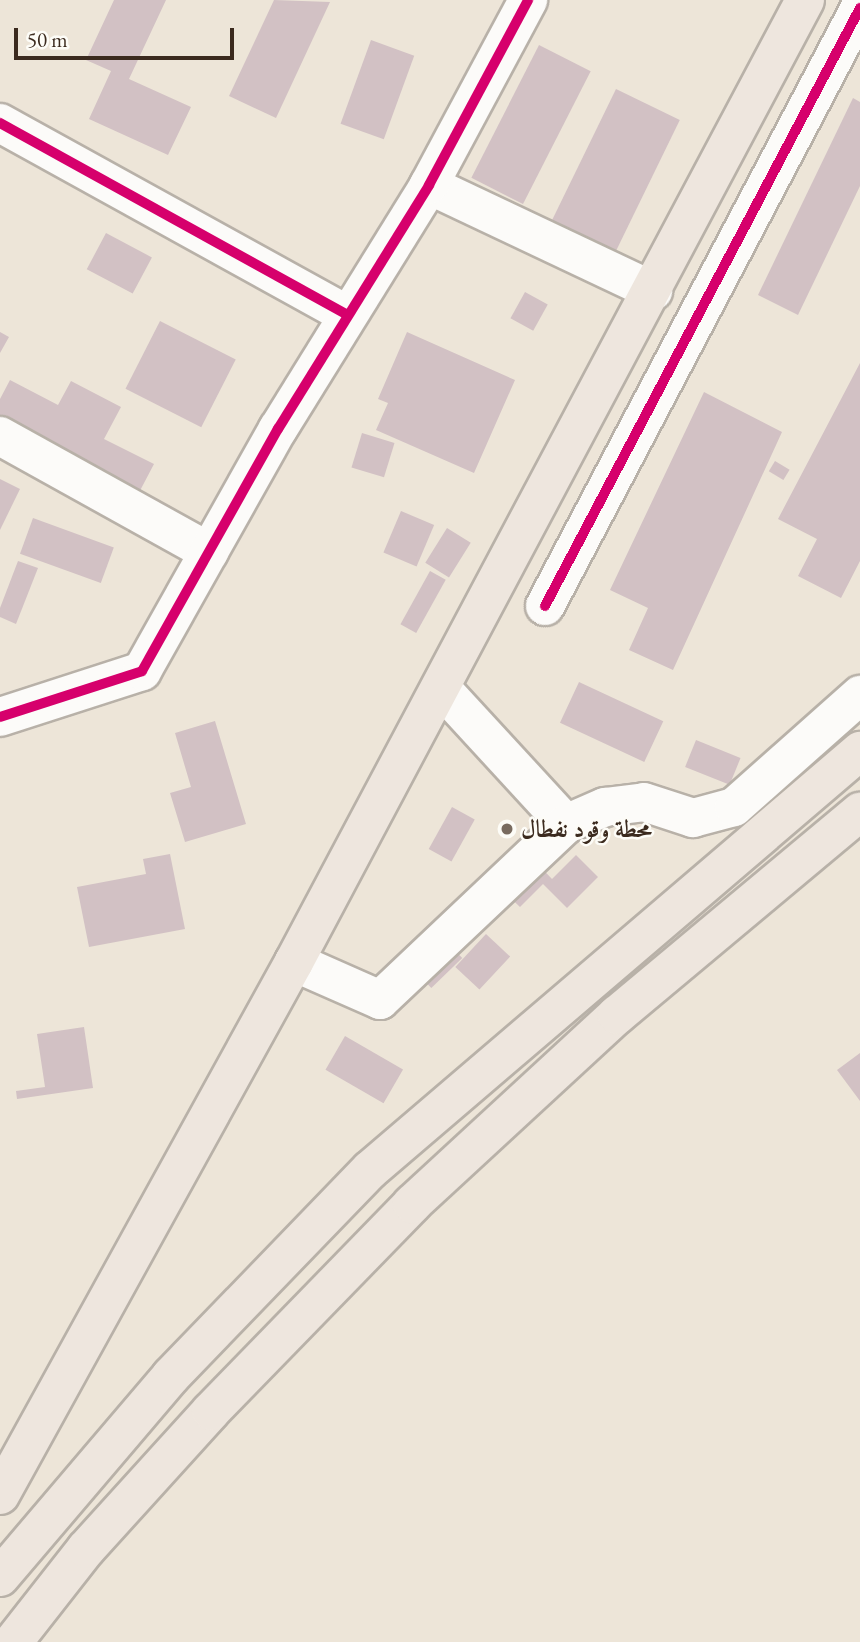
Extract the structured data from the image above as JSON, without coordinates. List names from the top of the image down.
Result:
{
  "places": ["محطة وقود نفطال"],
  "scale_bar": "50 m"
}
